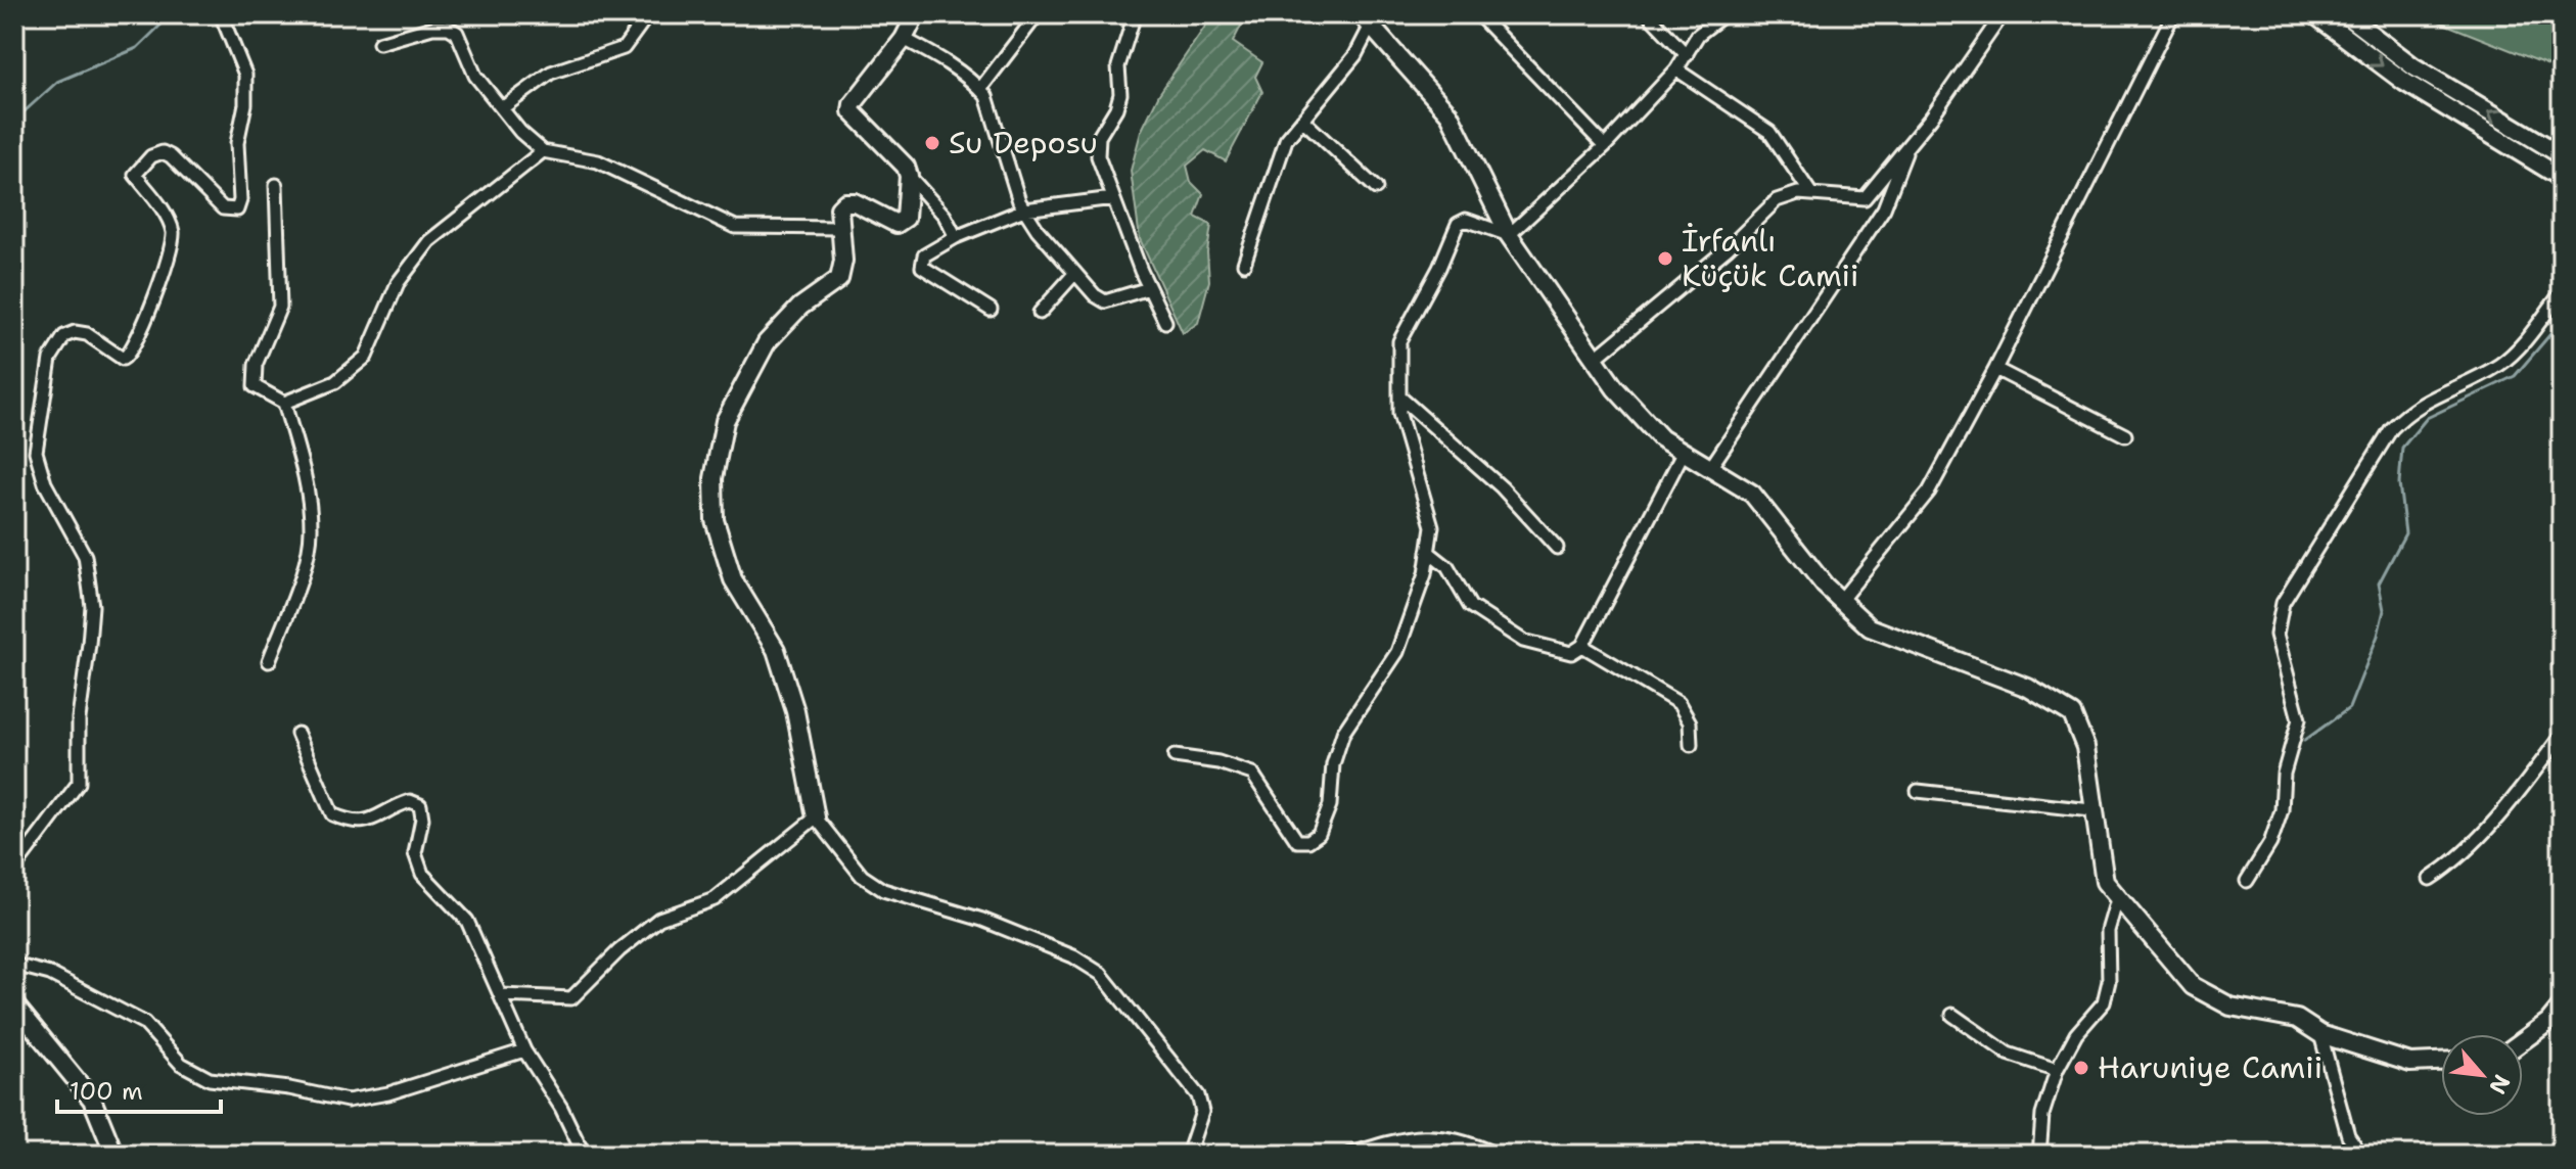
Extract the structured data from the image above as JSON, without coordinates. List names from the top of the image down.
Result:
{
  "places": ["Su Deposu", "İrfanlı Küçük Camii", "Haruniye Camii"],
  "scale_bar": "100 m",
  "north": "bottom right"
}
